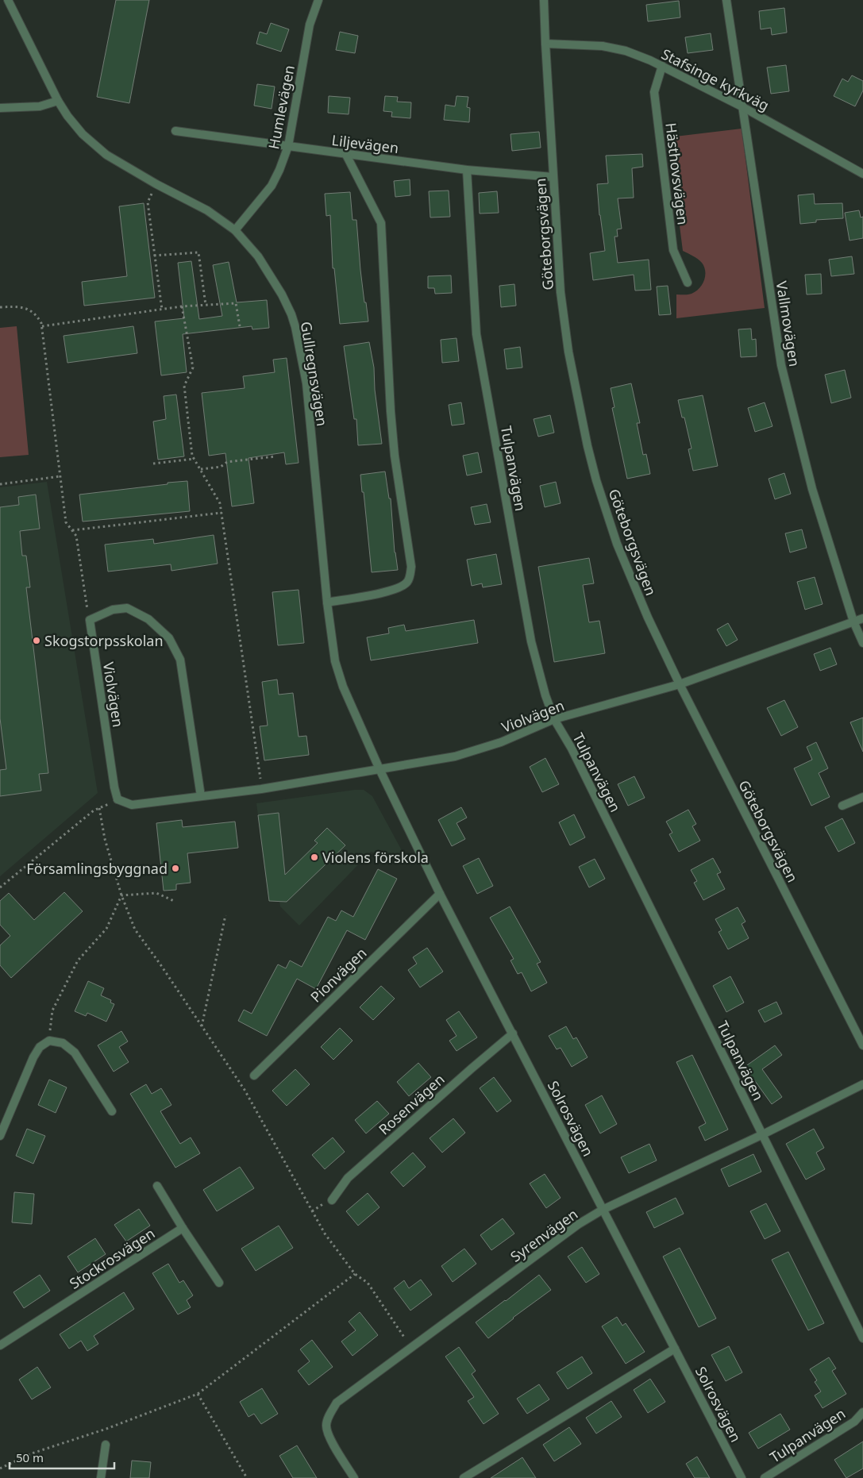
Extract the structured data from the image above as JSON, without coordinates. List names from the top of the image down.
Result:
{
  "streets": {
    "street": [
      "Stafsinge kyrkväg",
      "Humlevägen",
      "Liljevägen",
      "Hästhovsvägen",
      "Göteborgsvägen",
      "Vallmovägen",
      "Gullregnsvägen",
      "Tulpanvägen",
      "Violvägen",
      "Pionvägen",
      "Rosenvägen",
      "Solrosvägen",
      "Syrenvägen",
      "Stockrosvägen"
    ]
  },
  "crossings": [
    ["Stafsinge kyrkväg", "Hästhovsvägen"],
    ["Stafsinge kyrkväg", "Göteborgsvägen"],
    ["Stafsinge kyrkväg", "Vallmovägen"],
    ["Humlevägen", "Liljevägen"],
    ["Humlevägen", "Gullregnsvägen"],
    ["Liljevägen", "Göteborgsvägen"],
    ["Liljevägen", "Tulpanvägen"],
    ["Göteborgsvägen", "Violvägen"],
    ["Vallmovägen", "Violvägen"],
    ["Gullregnsvägen", "Violvägen"],
    ["Gullregnsvägen", "Solrosvägen"],
    ["Tulpanvägen", "Violvägen"],
    ["Tulpanvägen", "Syrenvägen"],
    ["Violvägen", "Solrosvägen"],
    ["Pionvägen", "Solrosvägen"],
    ["Rosenvägen", "Solrosvägen"],
    ["Solrosvägen", "Syrenvägen"]
  ],
  "places": ["Skogstorpsskolan", "Violens förskola", "Församlingsbyggnad"],
  "scale_bar": "50 m"
}
